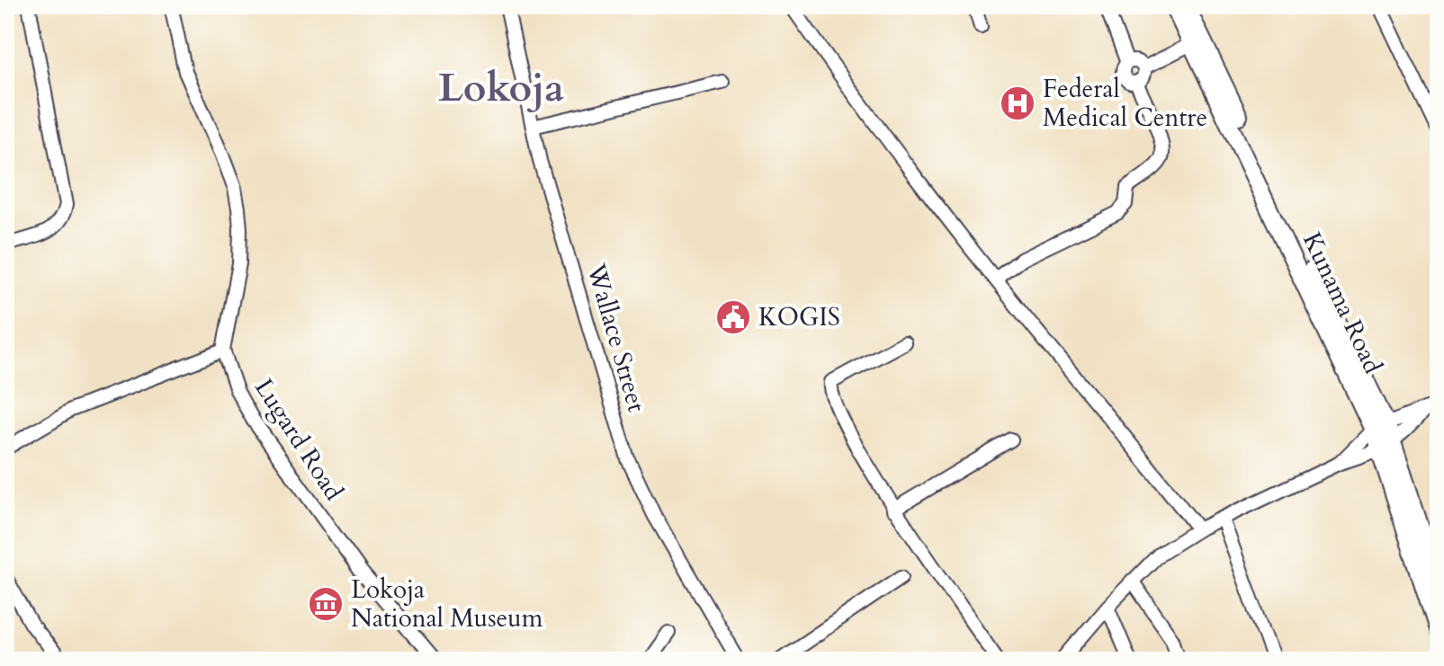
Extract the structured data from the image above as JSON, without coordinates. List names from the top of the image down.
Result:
{
  "streets": {
    "main road": ["Kunama Road"],
    "street": ["Wallace Street", "Lugard Road"]
  },
  "districts": ["Lokoja"],
  "places": {
    "hospital": ["Federal Medical Centre"],
    "public building": ["KOGIS"],
    "museum": ["Lokoja National Museum"]
  }
}
